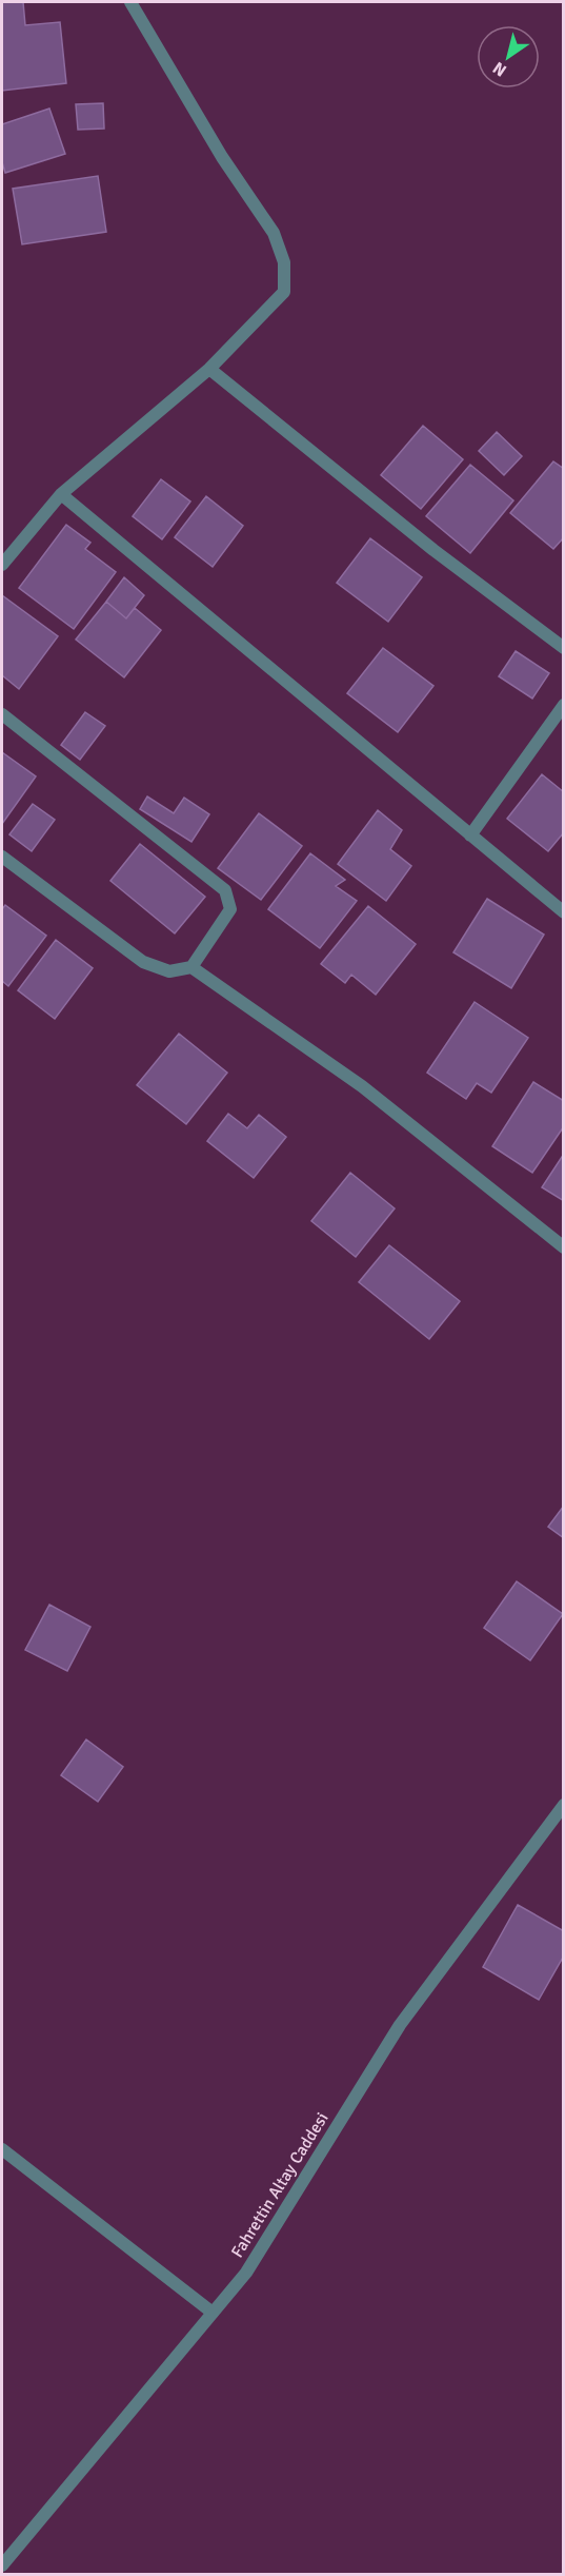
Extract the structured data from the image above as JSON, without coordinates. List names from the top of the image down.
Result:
{
  "streets": {
    "street": ["Fahrettin Altay Caddesi"]
  },
  "north": "bottom left"
}
